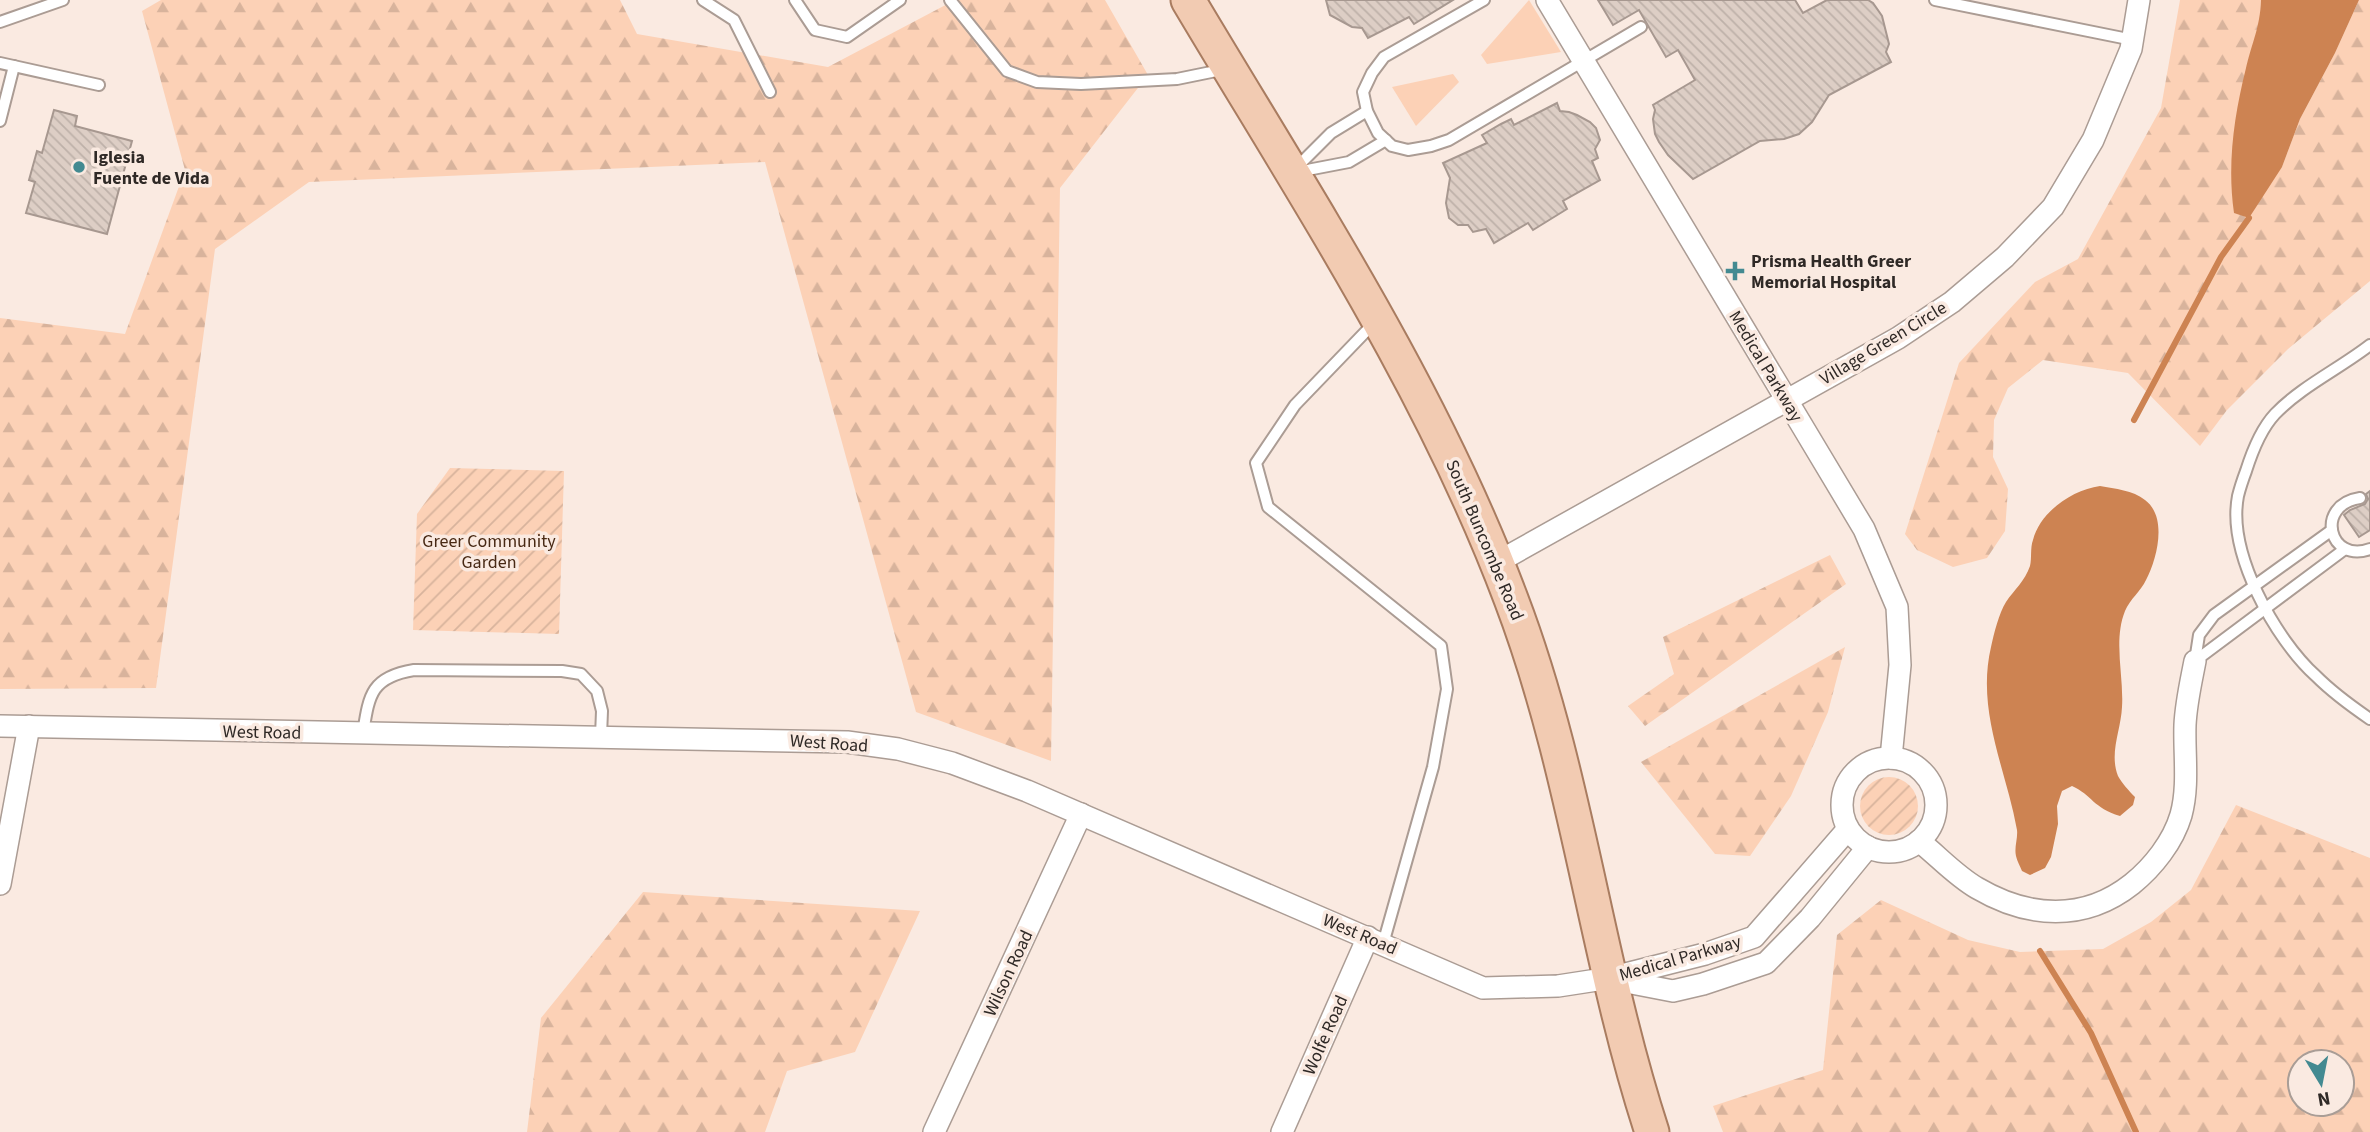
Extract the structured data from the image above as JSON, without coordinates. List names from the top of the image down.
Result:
{
  "streets": {
    "main road": ["South Buncombe Road"],
    "street": [
      "Village Green Circle",
      "Medical Parkway",
      "West Road",
      "Wilson Road",
      "Wolfe Road"
    ]
  },
  "crossings": [
    ["Village Green Circle", "Medical Parkway"],
    ["Village Green Circle", "South Buncombe Road"],
    ["Medical Parkway", "South Buncombe Road"],
    ["Medical Parkway", "West Road"],
    ["South Buncombe Road", "West Road"],
    ["West Road", "Wilson Road"],
    ["West Road", "Wolfe Road"]
  ],
  "parks": ["Greer Community Garden"],
  "places": {
    "other": ["Iglesia Fuente de Vida"],
    "health": ["Prisma Health Greer Memorial Hospital"]
  },
  "north": "bottom"
}
